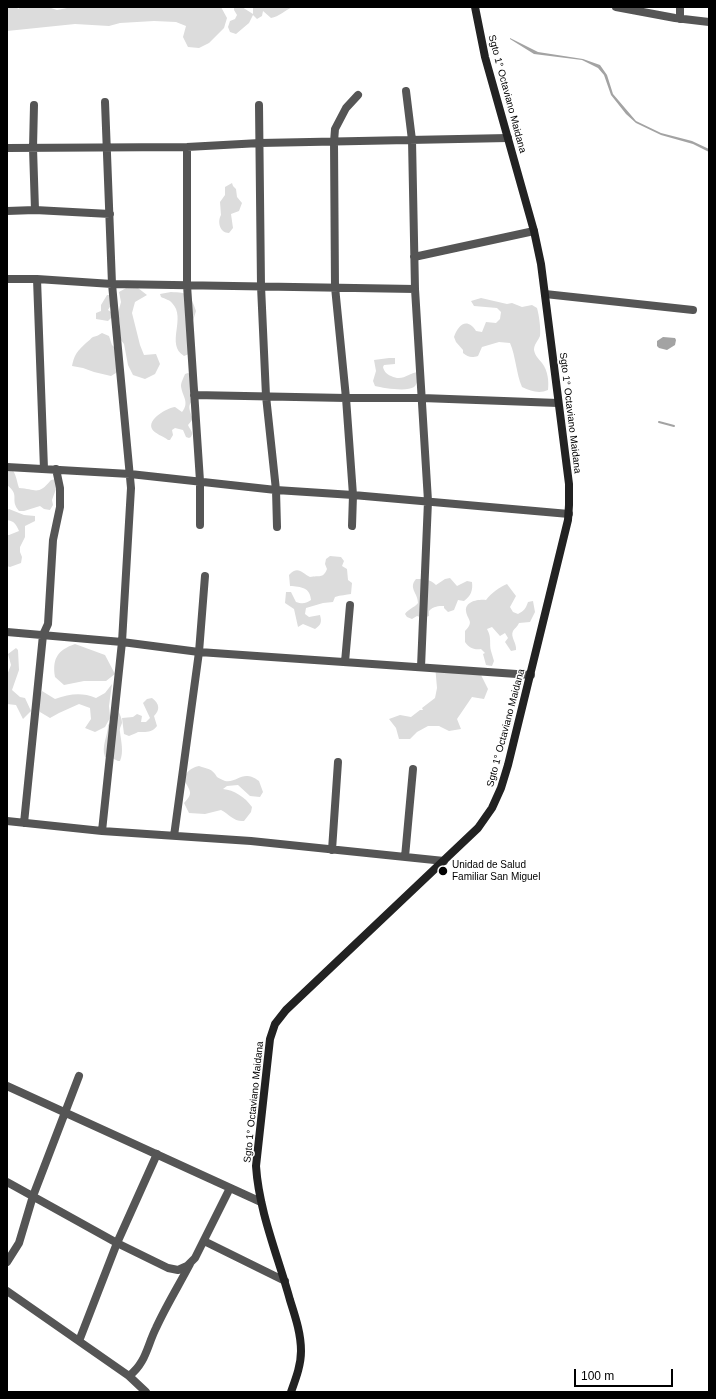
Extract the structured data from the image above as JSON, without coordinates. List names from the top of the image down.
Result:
{
  "streets": {
    "main road": ["Sgto 1° Octaviano Maidana"]
  },
  "places": ["Unidad de Salud Familiar San Miguel"],
  "scale_bar": "100 m"
}
